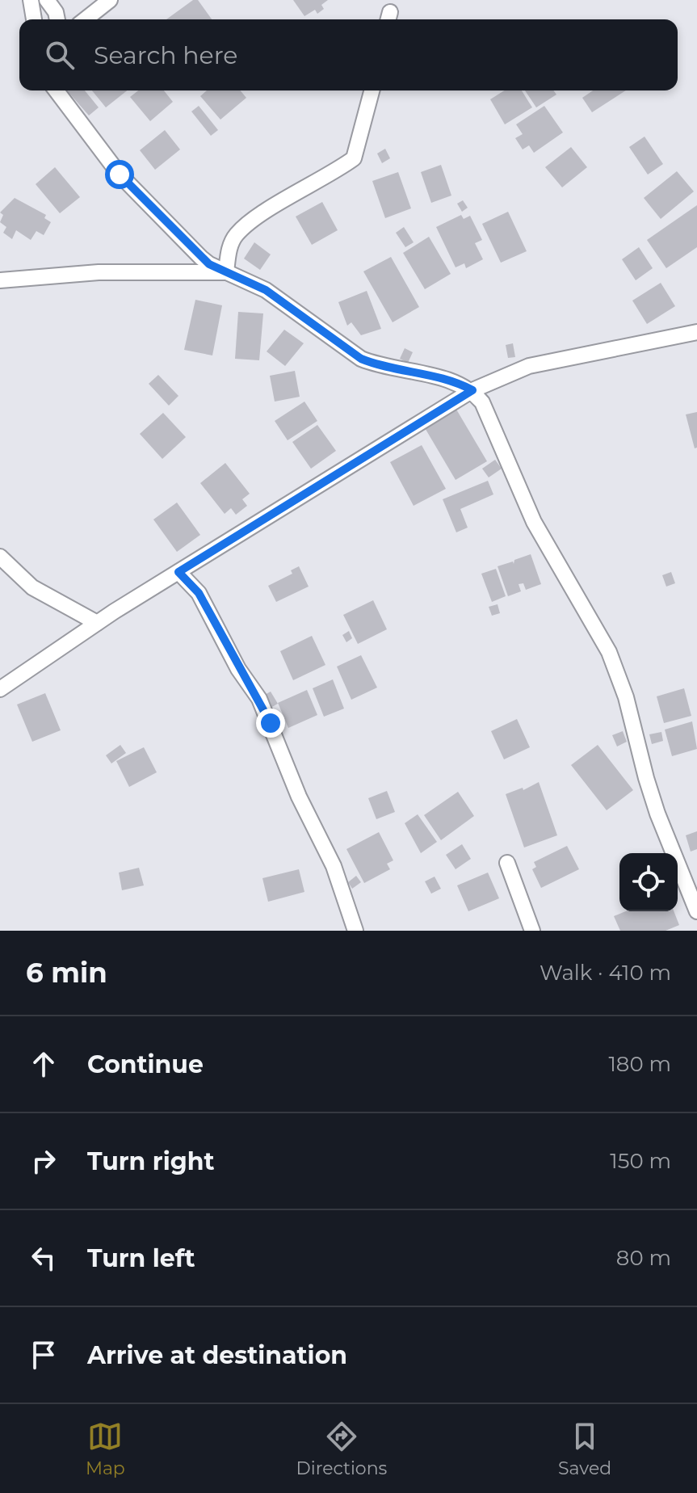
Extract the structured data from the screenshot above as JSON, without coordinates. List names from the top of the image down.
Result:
{
  "page": {
    "search": "Search here",
    "heading": ["6 min", "Walk · 410 m"],
    "list": [
      ["Continue", "180 m"],
      ["Turn right", "150 m"],
      ["Turn left", "80 m"],
      "Arrive at destination"
    ],
    "nav": ["Map", "Directions", "Saved"]
  }
}
